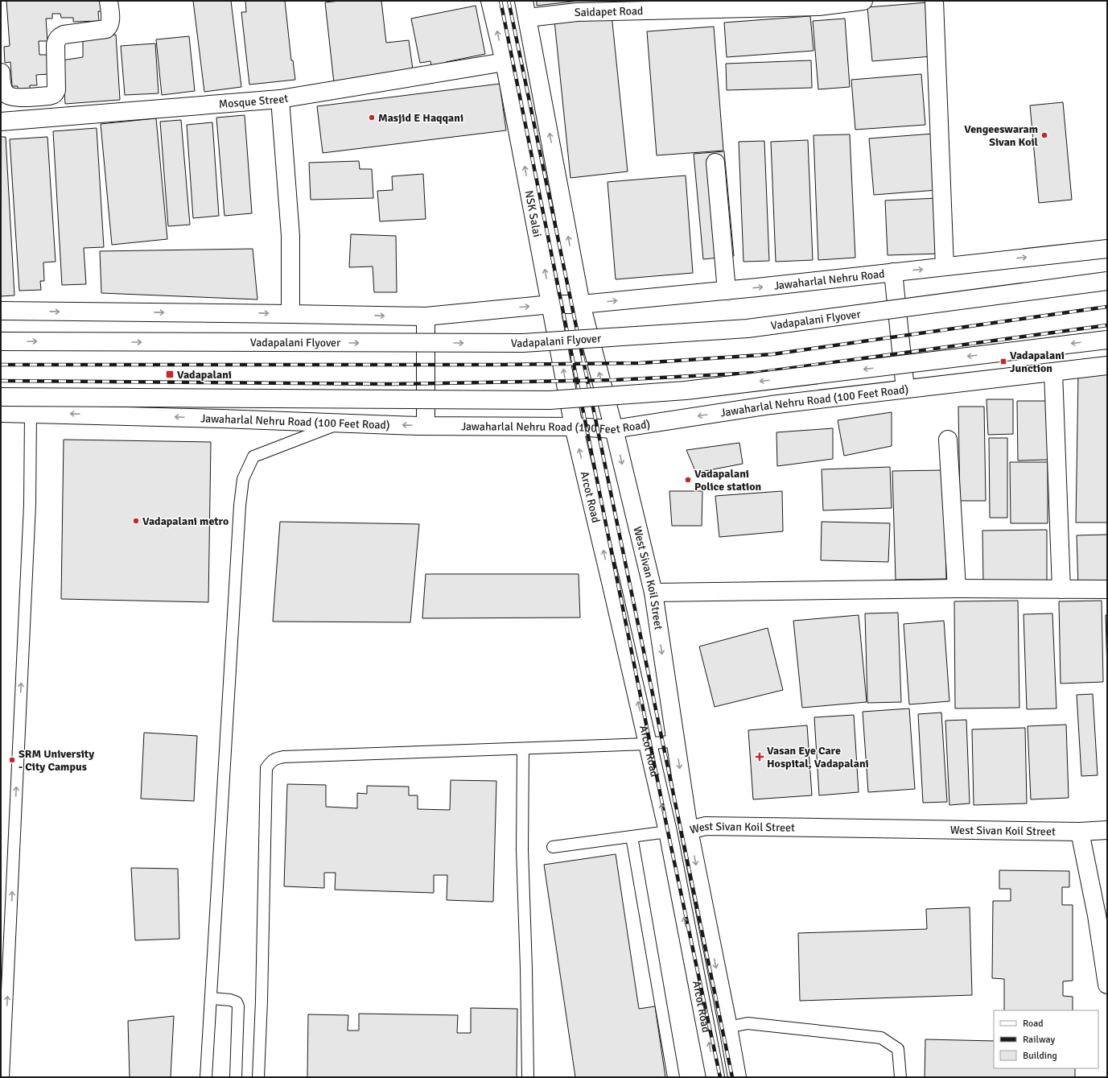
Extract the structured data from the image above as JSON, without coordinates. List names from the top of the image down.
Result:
{
  "streets": {
    "street": [
      "Saidapet Road",
      "Mosque Street",
      "NSK Salai",
      "Jawaharlal Nehru Road",
      "Vadapalani Flyover",
      "Jawaharlal Nehru Road (100 Feet Road)",
      "Arcot Road",
      "West Sivan Koil Street"
    ]
  },
  "crossings": [
    ["Saidapet Road", "West Sivan Koil Street"],
    ["Mosque Street", "NSK Salai"],
    ["NSK Salai", "Jawaharlal Nehru Road"],
    ["NSK Salai", "Jawaharlal Nehru Road (100 Feet Road)"],
    ["NSK Salai", "Arcot Road"],
    ["Jawaharlal Nehru Road", "West Sivan Koil Street"],
    ["Jawaharlal Nehru Road (100 Feet Road)", "Arcot Road"],
    ["Jawaharlal Nehru Road (100 Feet Road)", "West Sivan Koil Street"],
    ["Arcot Road", "West Sivan Koil Street"]
  ],
  "one_way": ["NSK Salai"],
  "places": {
    "other": [
      "Masjid E Haqqani",
      "Vengeeswaram Sivan Koil",
      "Vadapalani Police station",
      "Vadapalani metro",
      "SRM University - City Campus"
    ],
    "transit": ["Vadapalani Junction", "Vadapalani"],
    "health": ["Vasan Eye Care Hospital, Vadapalani"]
  },
  "legend": ["Road", "Railway", "Building"]
}
